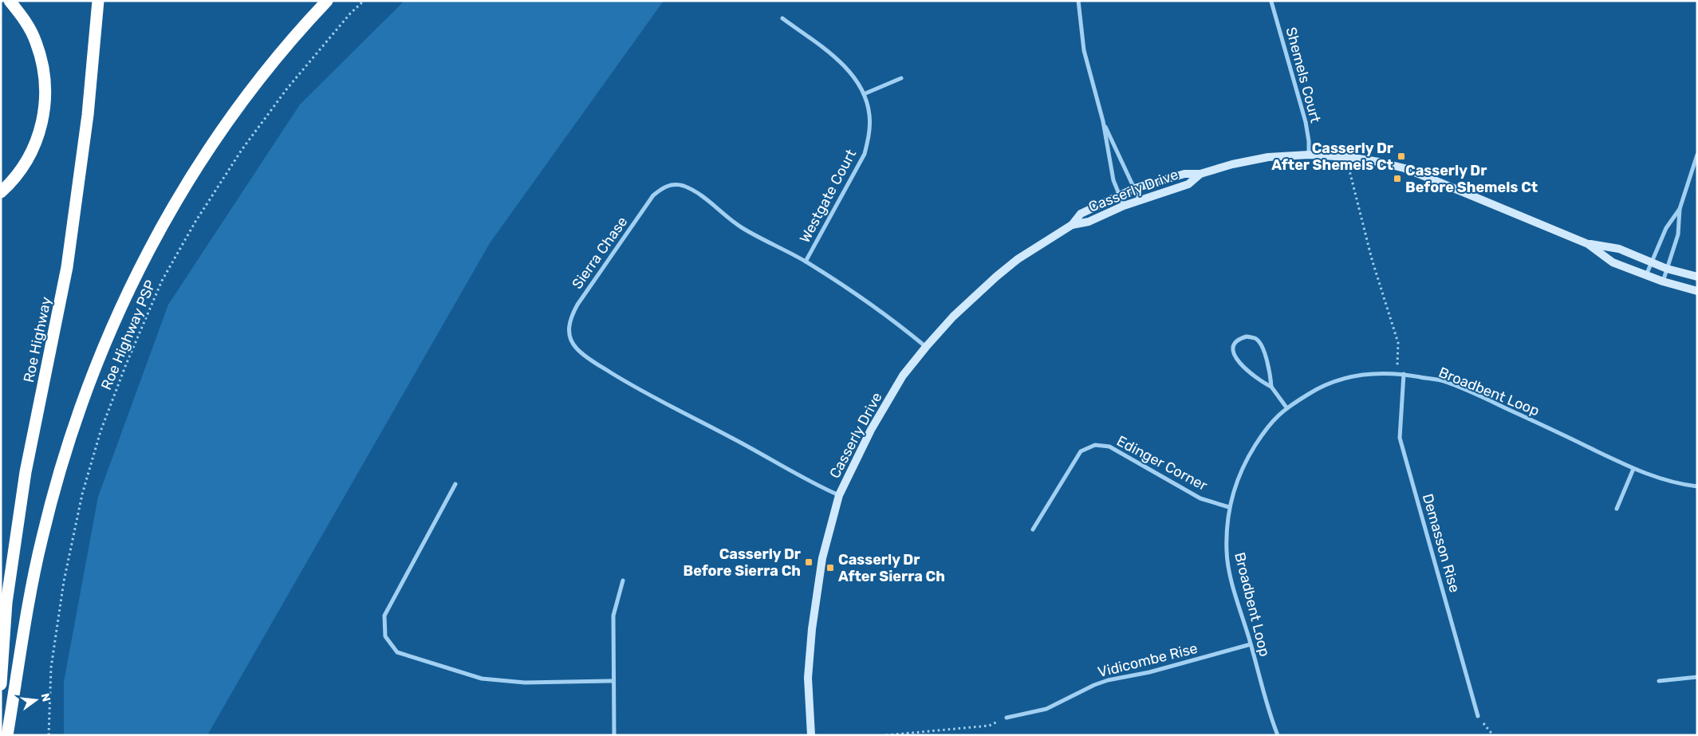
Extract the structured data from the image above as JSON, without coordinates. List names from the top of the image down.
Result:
{
  "streets": {
    "highway": ["Roe Highway"],
    "street": [
      "Shemels Court",
      "Casserly Drive",
      "Westgate Court",
      "Sierra Chase",
      "Broadbent Loop",
      "Edinger Corner",
      "Demasson Rise",
      "Vidicombe Rise"
    ],
    "path": ["Roe Highway PSP"]
  },
  "crossings": [
    ["Shemels Court", "Casserly Drive"],
    ["Casserly Drive", "Sierra Chase"],
    ["Westgate Court", "Sierra Chase"],
    ["Broadbent Loop", "Edinger Corner"],
    ["Broadbent Loop", "Demasson Rise"],
    ["Broadbent Loop", "Vidicombe Rise"]
  ],
  "places": {
    "transit": [
      "Casserly Dr After Shemels Ct",
      "Casserly Dr Before Shemels Ct",
      "Casserly Dr Before Sierra Ch",
      "Casserly Dr After Sierra Ch"
    ]
  },
  "north": "right"
}
